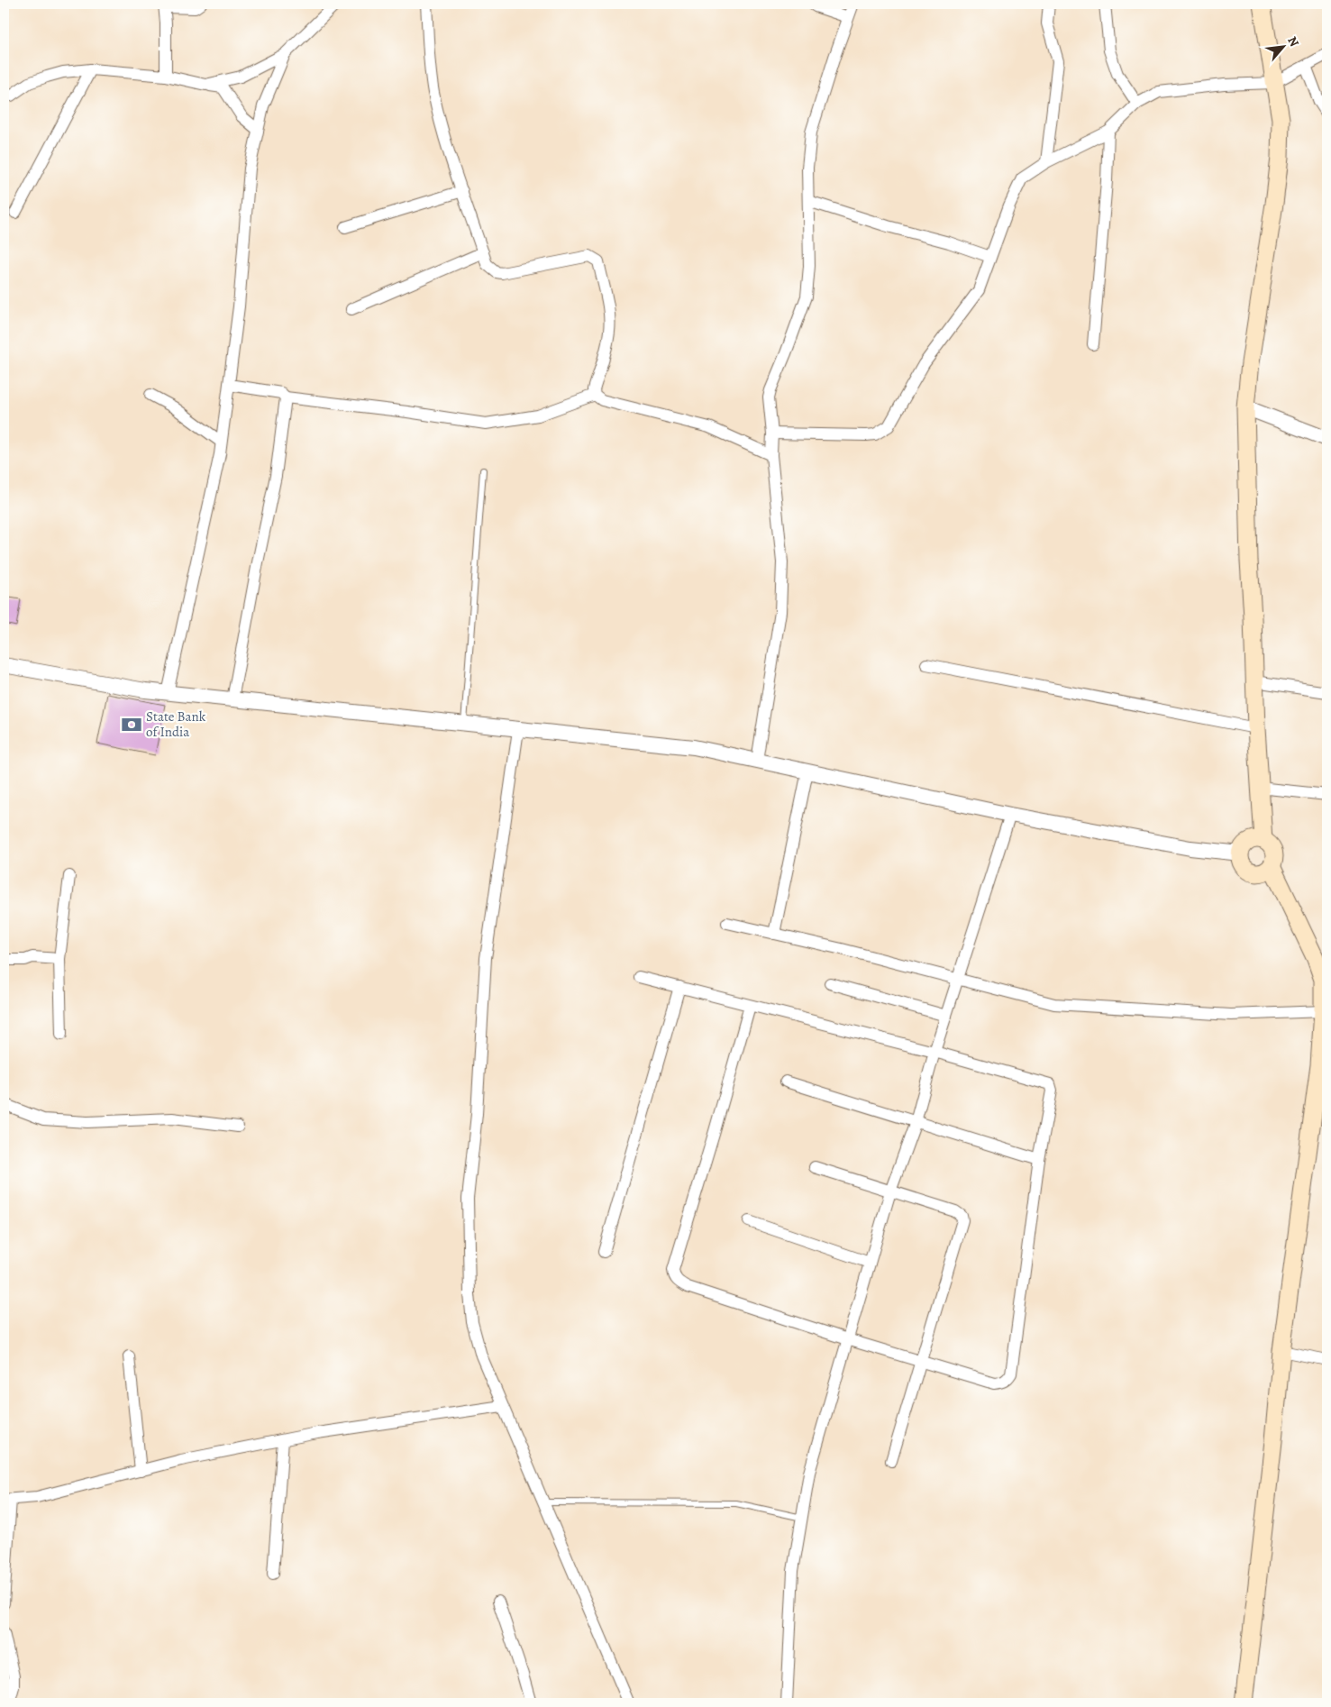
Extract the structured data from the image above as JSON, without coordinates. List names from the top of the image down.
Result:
{
  "places": {
    "bank": ["State Bank of India"]
  },
  "north": "top right"
}
